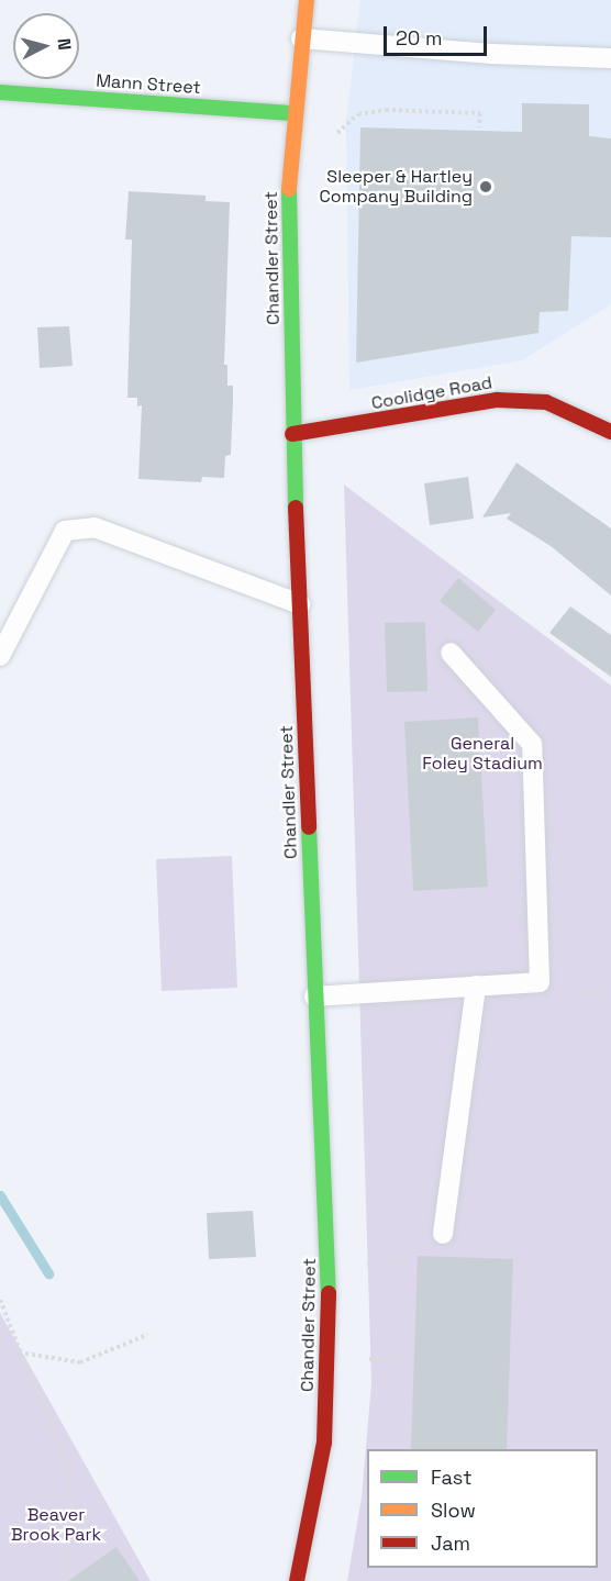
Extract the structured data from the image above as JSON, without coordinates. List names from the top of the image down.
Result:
{
  "streets": {
    "main road": ["Mann Street", "Chandler Street", "Coolidge Road"]
  },
  "crossings": [
    ["Mann Street", "Chandler Street"],
    ["Chandler Street", "Coolidge Road"]
  ],
  "parks": ["General Foley Stadium", "Beaver Brook Park"],
  "places": ["Sleeper & Hartley Company Building"],
  "legend": ["Fast", "Slow", "Jam"],
  "scale_bar": "20 m",
  "north": "right"
}
